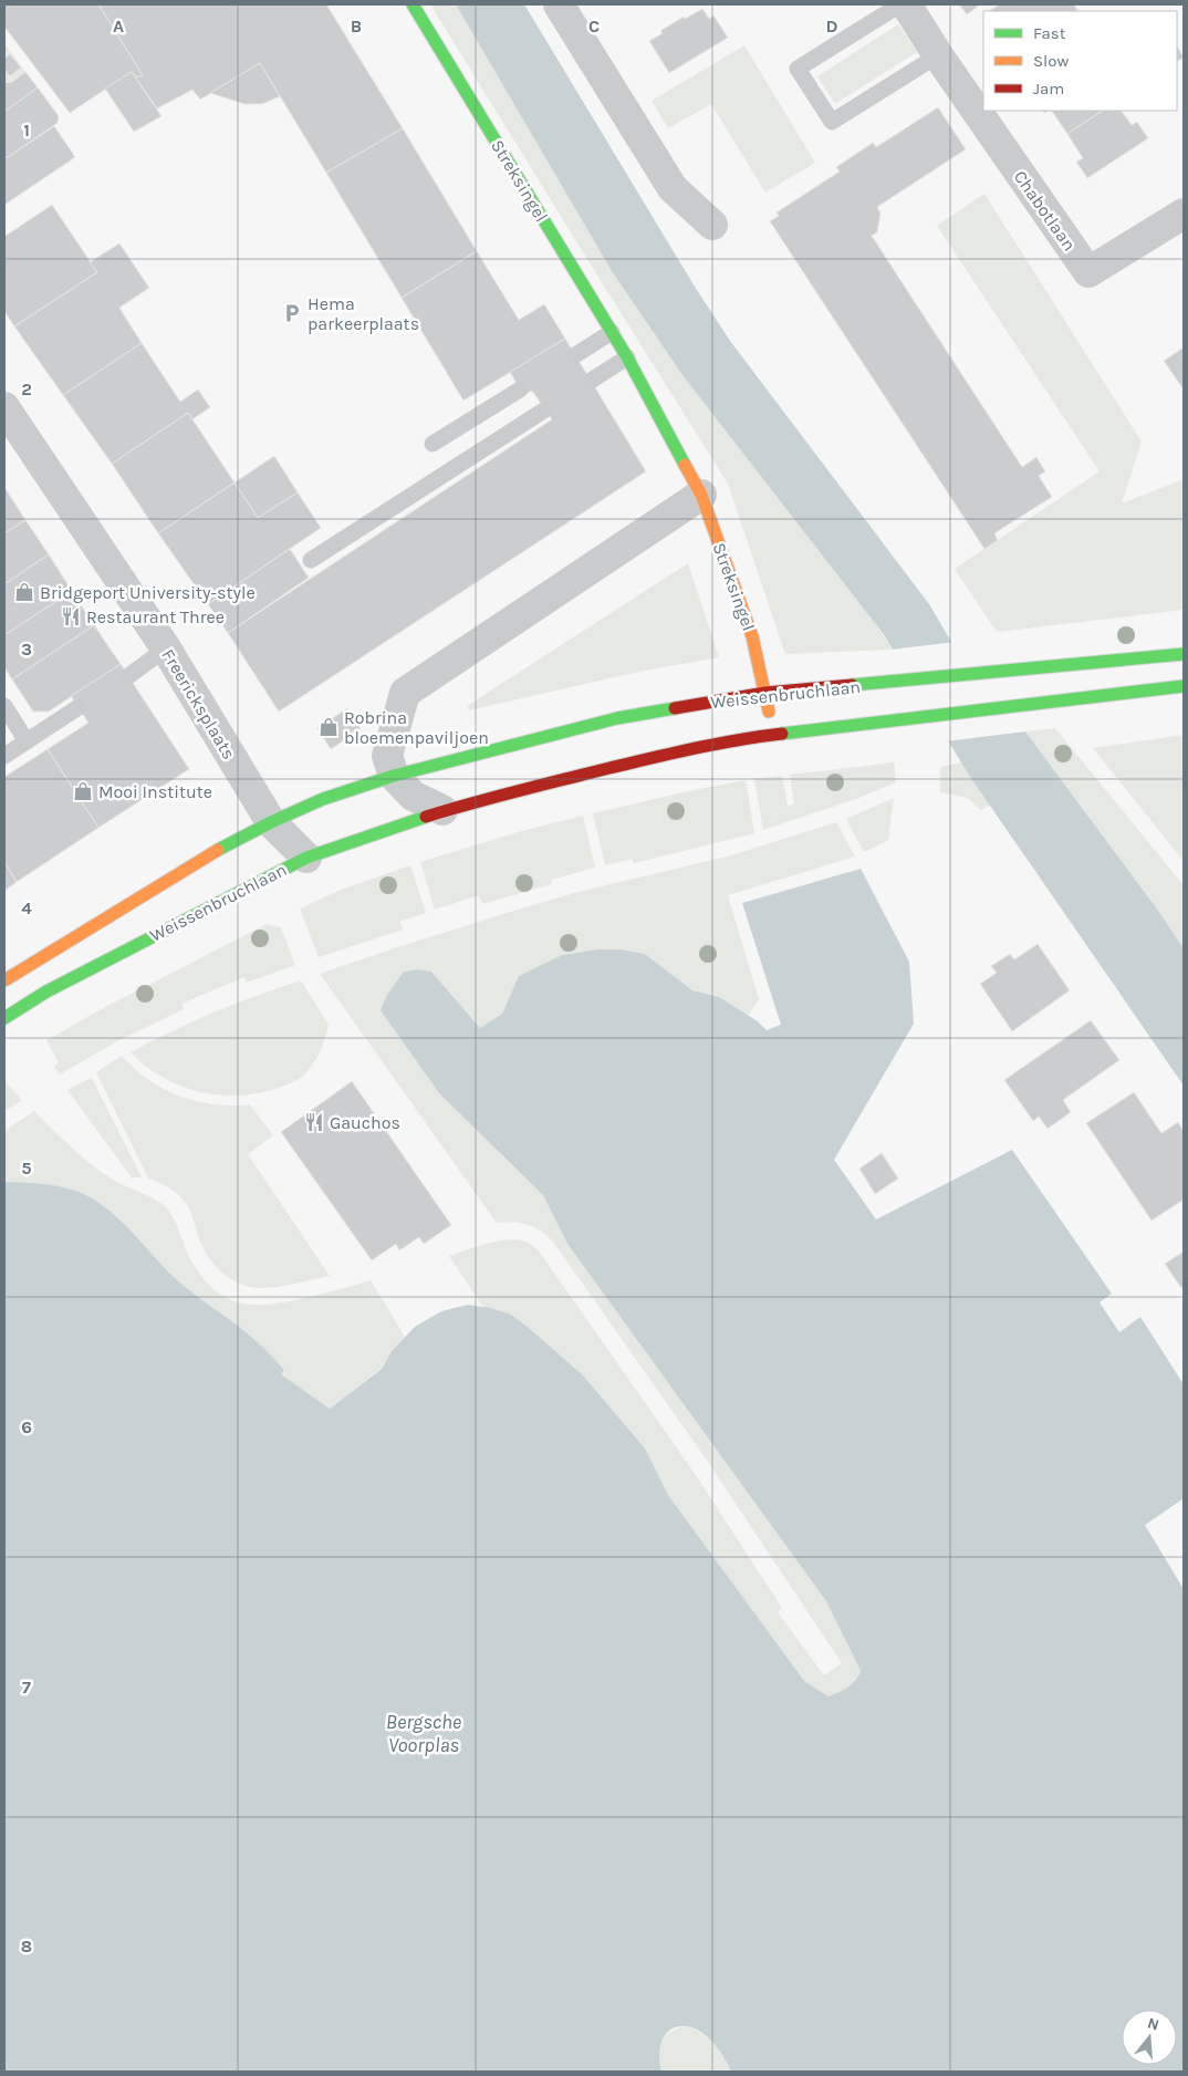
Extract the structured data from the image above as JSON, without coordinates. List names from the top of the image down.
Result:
{
  "streets": {
    "street": [
      "Streksingel",
      "Chabotlaan",
      "Weissenbruchlaan",
      "Freericksplaats"
    ]
  },
  "crossings": [
    ["Streksingel", "Weissenbruchlaan"],
    ["Weissenbruchlaan", "Freericksplaats"]
  ],
  "water": ["Bergsche Voorplas"],
  "places": {
    "parking": ["Hema parkeerplaats"],
    "shop": ["Bridgeport University-style", "Robrina bloemenpaviljoen", "Mooi Institute"],
    "restaurant": ["Restaurant Three", "Gauchos"]
  },
  "legend": ["Fast", "Slow", "Jam"],
  "north": "top",
  "grid": {
    "columns": [
      "A",
      "B",
      "C",
      "D"
    ],
    "rows": [
      "1",
      "2",
      "3",
      "4",
      "5",
      "6",
      "7",
      "8"
    ]
  }
}
